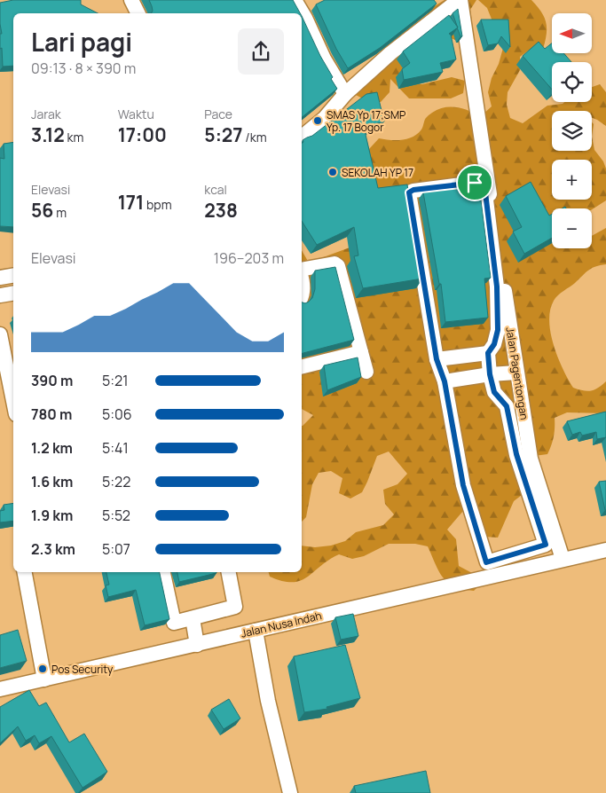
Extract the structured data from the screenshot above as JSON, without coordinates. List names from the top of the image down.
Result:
{
  "streets": {
    "street": ["Jalan Pagentongan", "Jalan Nusa Indah"]
  },
  "crossings": [
    ["Jalan Pagentongan", "Jalan Nusa Indah"]
  ],
  "places": ["SMAS Yp 17;SMP Yp. 17 Bogor", "SEKOLAH YP 17", "Pos Security"],
  "north": "left",
  "page": {
    "map_buttons": ["+", "−"],
    "heading": ["Lari pagi", "09:13 · 8 × 390 m"],
    "stats": [
      ["Jarak", "3.12 km"],
      ["Waktu", "17:00"],
      ["Pace", "5:27 /km"],
      ["Elevasi", "56 m"],
      ["171 bpm"],
      ["kcal", "238"]
    ],
    "chart": ["Elevasi", "196–203 m"],
    "list": [
      {
        "name": "390 m",
        "note": "5:21"
      },
      {
        "name": "780 m",
        "note": "5:06"
      },
      {
        "name": "1.2 km",
        "note": "5:41"
      },
      {
        "name": "1.6 km",
        "note": "5:22"
      },
      {
        "name": "1.9 km",
        "note": "5:52"
      },
      {
        "name": "2.3 km",
        "note": "5:07"
      }
    ]
  }
}
